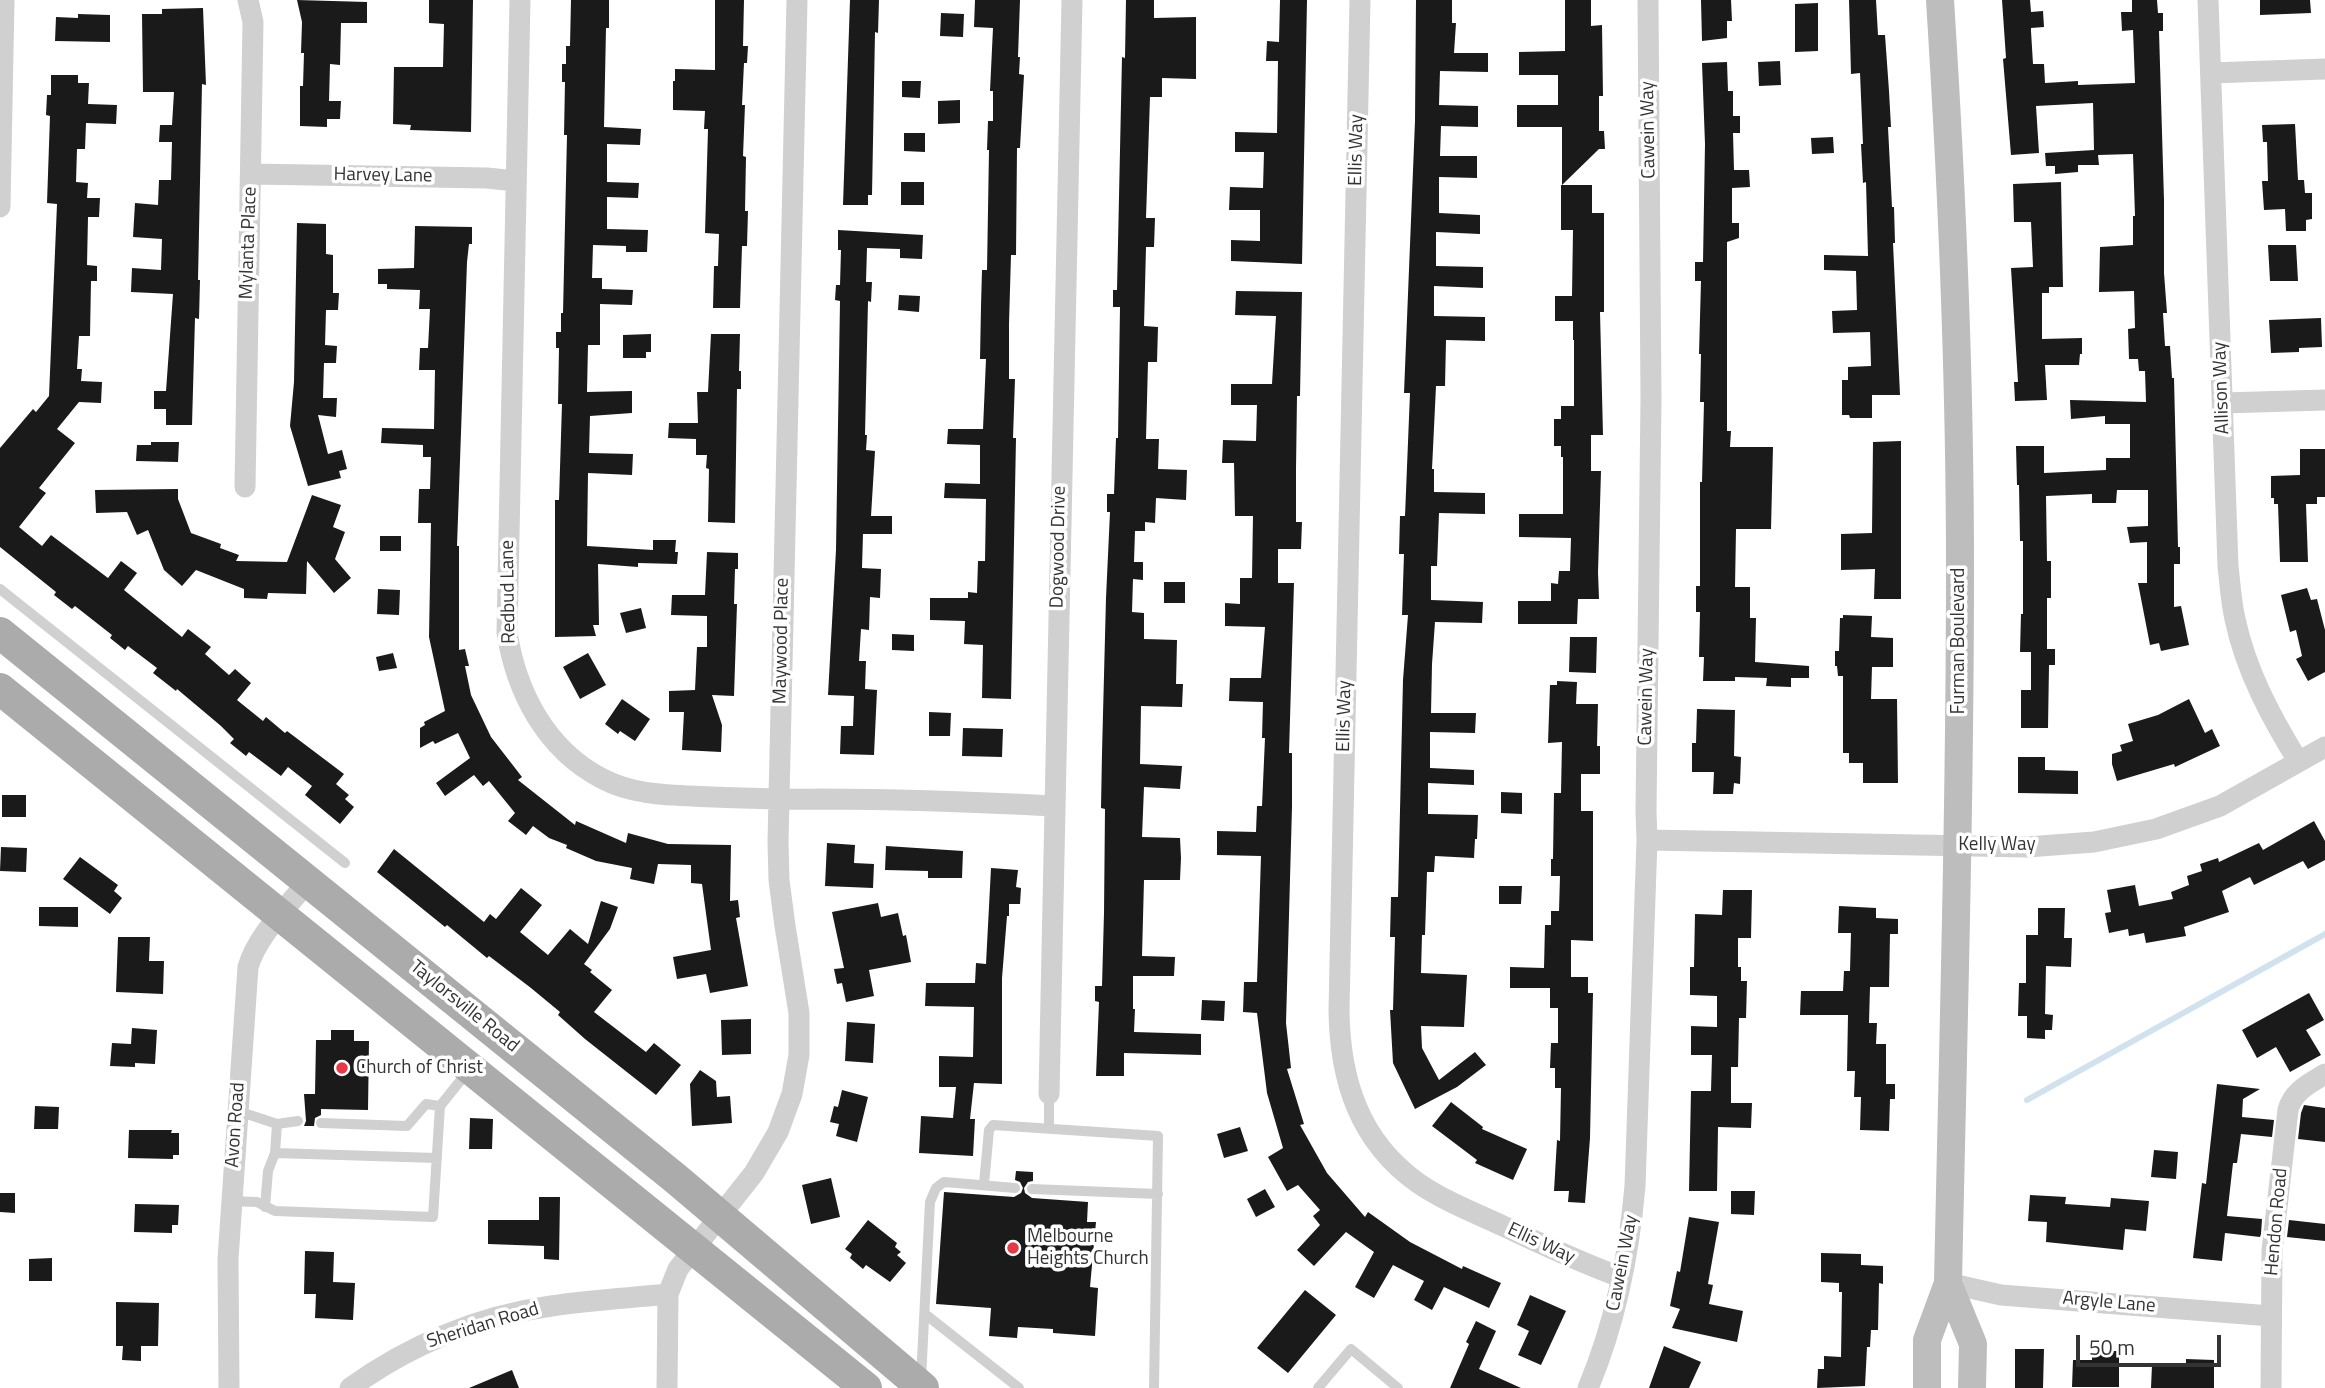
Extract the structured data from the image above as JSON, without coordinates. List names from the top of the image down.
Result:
{
  "streets": {
    "main road": ["Taylorsville Road"],
    "street": [
      "Cawein Way",
      "Ellis Way",
      "Harvey Lane",
      "Mylanta Place",
      "Allison Way",
      "Dogwood Drive",
      "Redbud Lane",
      "Maywood Place",
      "Furman Boulevard",
      "Kelly Way",
      "Avon Road",
      "Hendon Road",
      "Argyle Lane",
      "Sheridan Road"
    ]
  },
  "crossings": [
    ["Cawein Way", "Ellis Way"],
    ["Cawein Way", "Kelly Way"],
    ["Harvey Lane", "Mylanta Place"],
    ["Harvey Lane", "Redbud Lane"],
    ["Allison Way", "Kelly Way"],
    ["Dogwood Drive", "Redbud Lane"],
    ["Redbud Lane", "Maywood Place"],
    ["Maywood Place", "Taylorsville Road"],
    ["Maywood Place", "Sheridan Road"],
    ["Furman Boulevard", "Kelly Way"],
    ["Furman Boulevard", "Argyle Lane"],
    ["Taylorsville Road", "Avon Road"],
    ["Hendon Road", "Argyle Lane"]
  ],
  "places": ["Church of Christ", "Melbourne Heights Church"],
  "scale_bar": "50 m"
}
